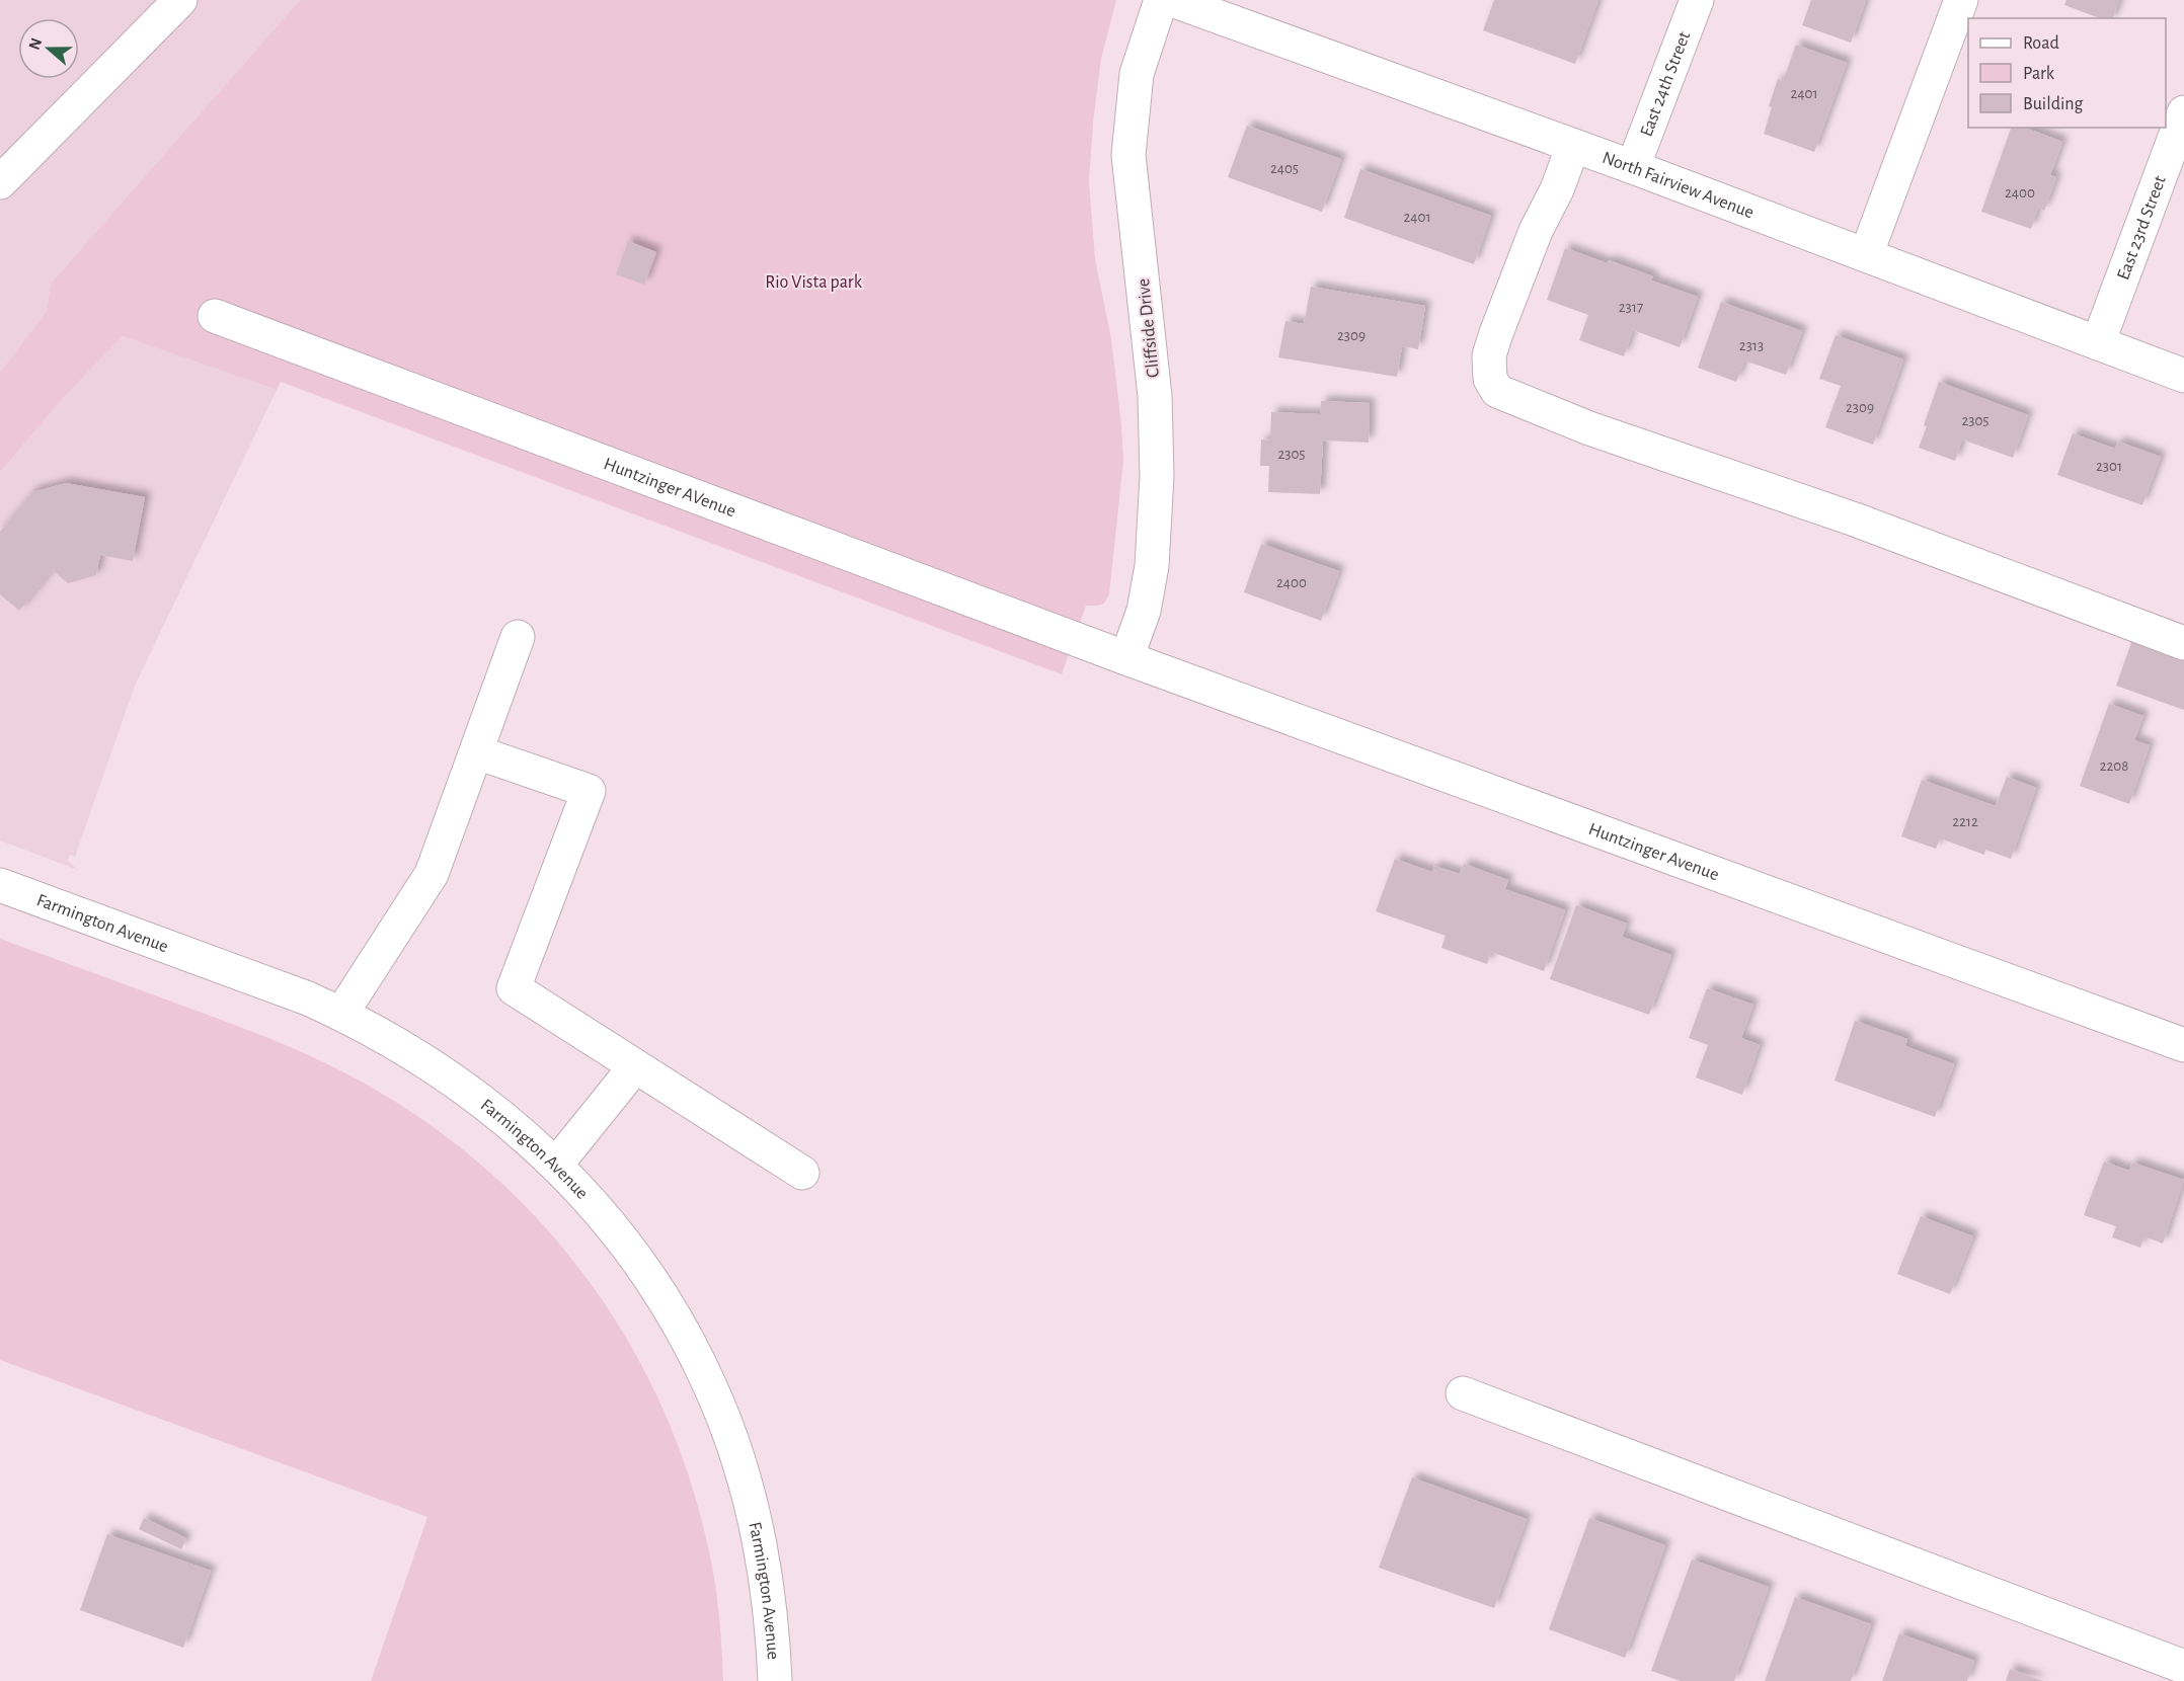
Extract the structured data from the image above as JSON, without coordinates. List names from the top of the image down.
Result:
{
  "streets": {
    "street": [
      "East 24th Street",
      "North Fairview Avenue",
      "East 23rd Street",
      "Cliffside Drive",
      "Huntzinger AVenue",
      "Huntzinger Avenue",
      "Farmington Avenue"
    ]
  },
  "crossings": [
    ["East 24th Street", "North Fairview Avenue"],
    ["North Fairview Avenue", "East 23rd Street"],
    ["Cliffside Drive", "Huntzinger AVenue"],
    ["Cliffside Drive", "Huntzinger Avenue"],
    ["Huntzinger AVenue", "Huntzinger Avenue"]
  ],
  "parks": ["Rio Vista park"],
  "house_numbers": [
    "2401",
    "2405",
    "2400",
    "2401",
    "2317",
    "2309",
    "2313",
    "2309",
    "2305",
    "2305",
    "2301",
    "2400",
    "2208",
    "2212"
  ],
  "legend": ["Road", "Park", "Building"],
  "north": "left"
}
